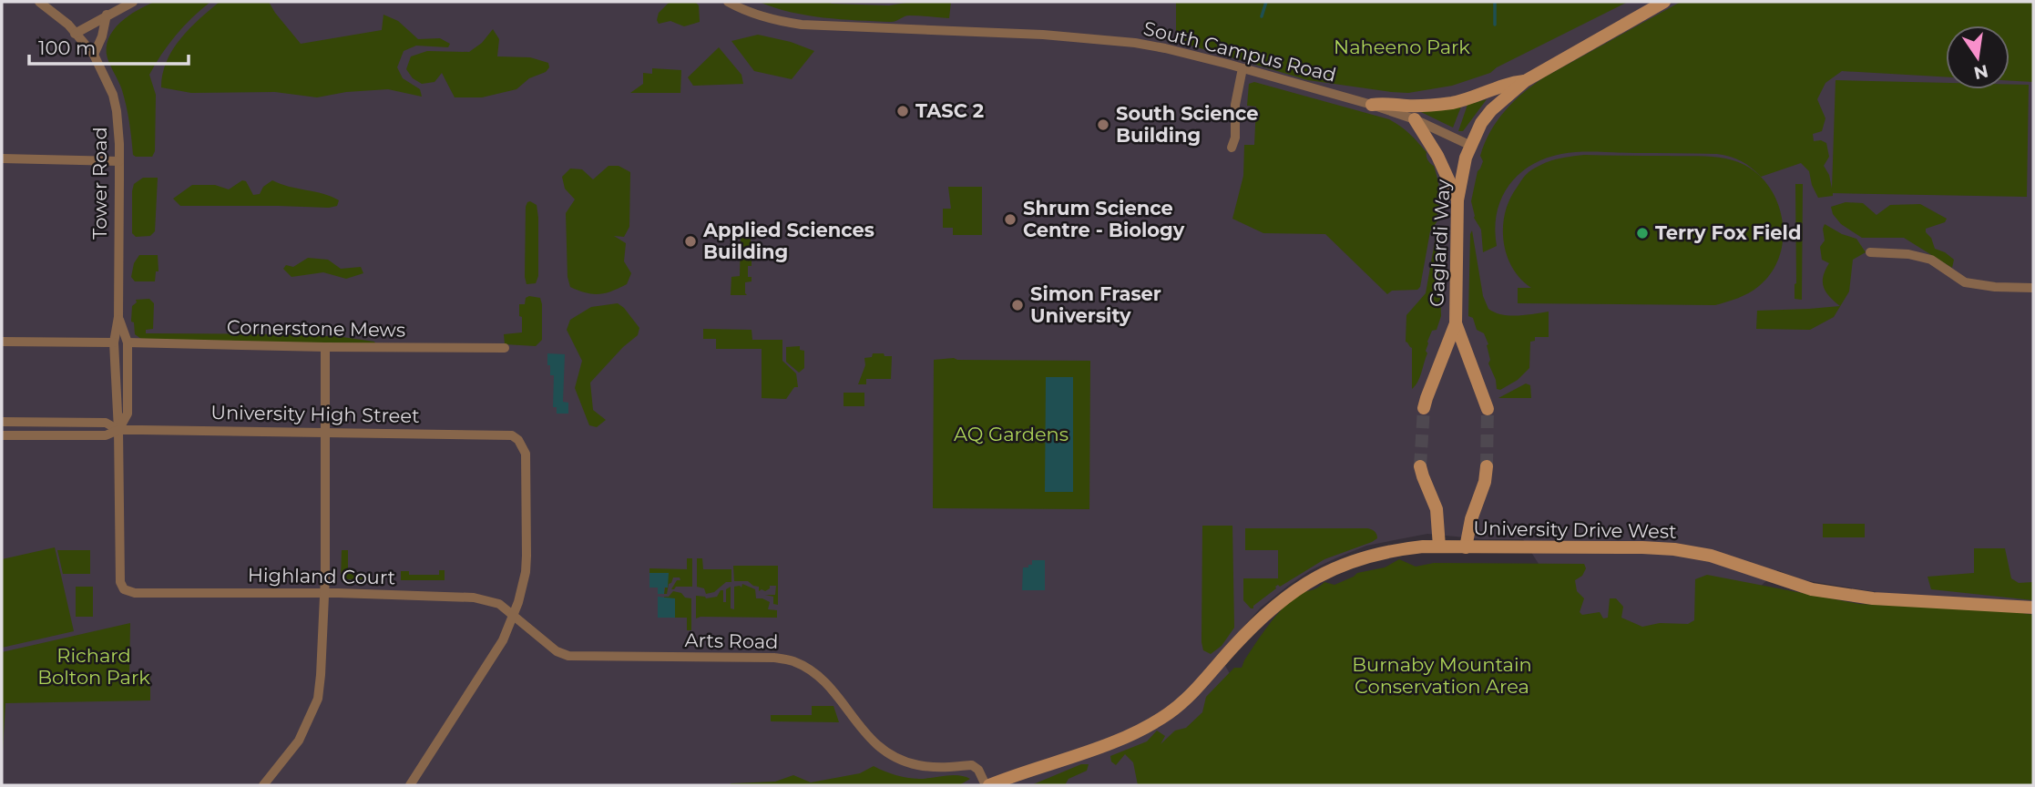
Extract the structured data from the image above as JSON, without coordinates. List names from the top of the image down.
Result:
{
  "streets": {
    "street": [
      "South Campus Road",
      "Tower Road",
      "Gaglardi Way",
      "Cornerstone Mews",
      "University High Street",
      "University Drive West",
      "Highland Court",
      "Arts Road"
    ]
  },
  "crossings": [
    ["South Campus Road", "Gaglardi Way"],
    ["Tower Road", "Cornerstone Mews"],
    ["Tower Road", "University High Street"],
    ["Tower Road", "Highland Court"],
    ["University High Street", "Highland Court"],
    ["University High Street", "Arts Road"],
    ["University Drive West", "Arts Road"],
    ["Highland Court", "Arts Road"]
  ],
  "parks": [
    "Naheeno Park",
    "AQ Gardens",
    "Richard Bolton Park",
    "Burnaby Mountain Conservation Area"
  ],
  "places": [
    "TASC 2",
    "South Science Building",
    "Shrum Science Centre - Biology",
    "Terry Fox Field",
    "Applied Sciences Building",
    "Simon Fraser University"
  ],
  "scale_bar": "100 m",
  "north": "bottom"
}
